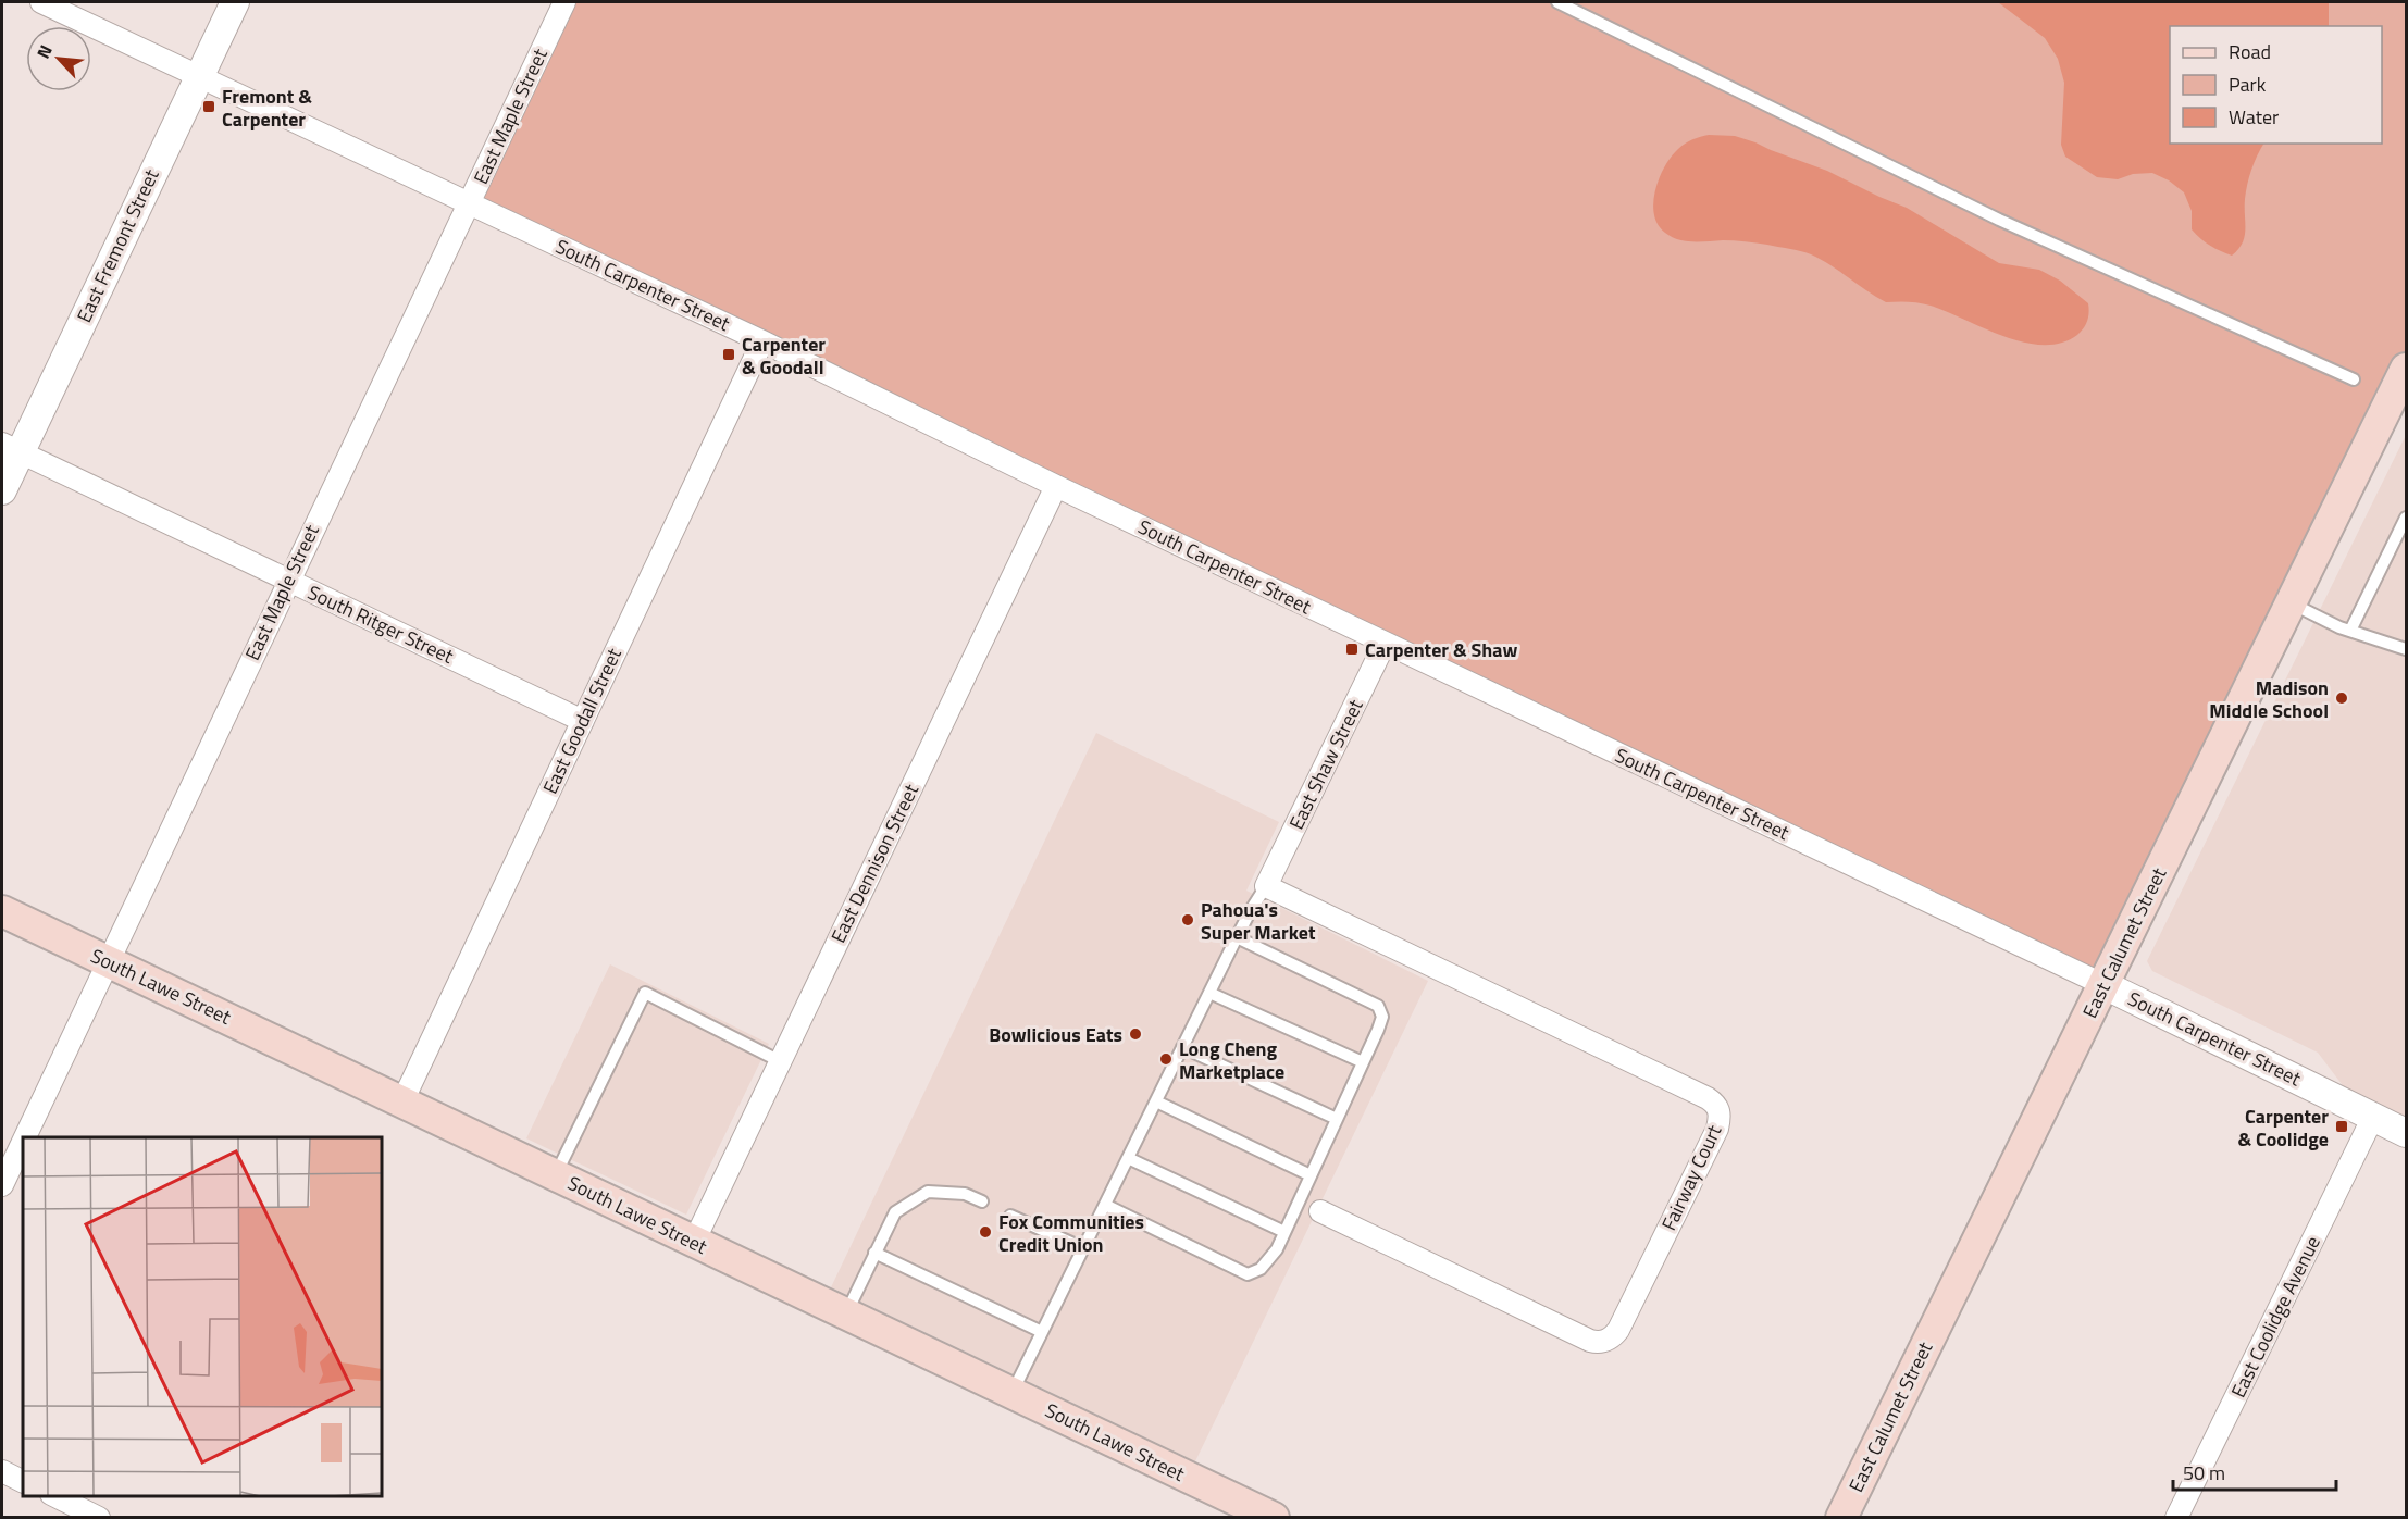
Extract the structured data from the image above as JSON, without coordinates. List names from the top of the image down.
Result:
{
  "streets": {
    "main road": ["East Calumet Street", "South Lawe Street"],
    "street": [
      "East Maple Street",
      "East Fremont Street",
      "South Carpenter Street",
      "South Ritger Street",
      "East Goodall Street",
      "East Shaw Street",
      "East Dennison Street",
      "Fairway Court",
      "East Coolidge Avenue"
    ]
  },
  "crossings": [
    ["East Maple Street", "South Carpenter Street"],
    ["East Maple Street", "South Ritger Street"],
    ["East Maple Street", "South Lawe Street"],
    ["East Fremont Street", "South Carpenter Street"],
    ["East Fremont Street", "South Ritger Street"],
    ["South Carpenter Street", "East Goodall Street"],
    ["South Carpenter Street", "East Shaw Street"],
    ["South Carpenter Street", "East Dennison Street"],
    ["South Carpenter Street", "East Calumet Street"],
    ["South Carpenter Street", "East Coolidge Avenue"],
    ["South Ritger Street", "East Goodall Street"],
    ["East Goodall Street", "South Lawe Street"],
    ["East Shaw Street", "Fairway Court"],
    ["East Dennison Street", "South Lawe Street"]
  ],
  "places": {
    "transit": [
      "Fremont & Carpenter",
      "Carpenter & Goodall",
      "Carpenter & Shaw",
      "Carpenter & Coolidge"
    ],
    "other": [
      "Madison Middle School",
      "Pahoua's Super Market",
      "Bowlicious Eats",
      "Long Cheng Marketplace",
      "Fox Communities Credit Union"
    ]
  },
  "legend": ["Road", "Park", "Water"],
  "scale_bar": "50 m",
  "north": "top left"
}
